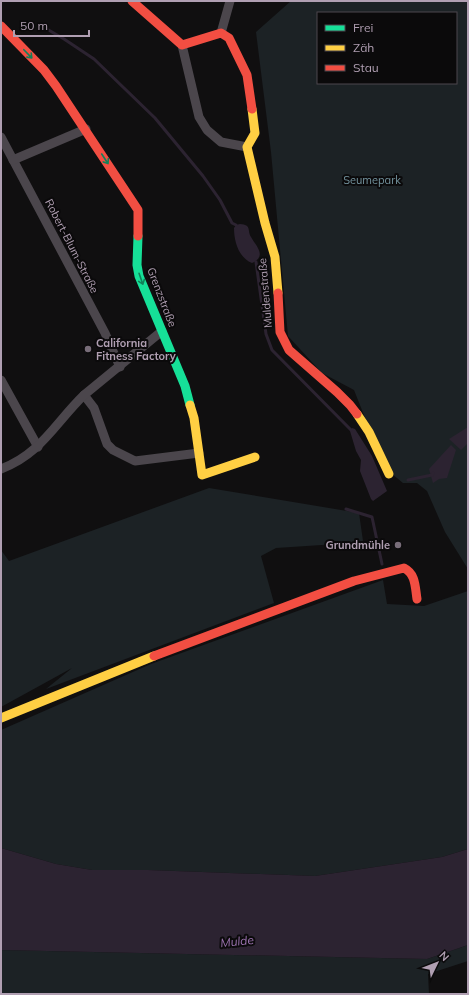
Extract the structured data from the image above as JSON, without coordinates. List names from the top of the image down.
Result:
{
  "streets": {
    "street": ["Robert-Blum-Straße", "Muldenstraße", "Grenzstraße"]
  },
  "one_way": ["Grenzstraße"],
  "water": ["Mulde"],
  "parks": ["Seumepark"],
  "places": ["California Fitness Factory", "Grundmühle"],
  "legend": ["Frei", "Zäh", "Stau"],
  "scale_bar": "50 m",
  "north": "top right"
}
